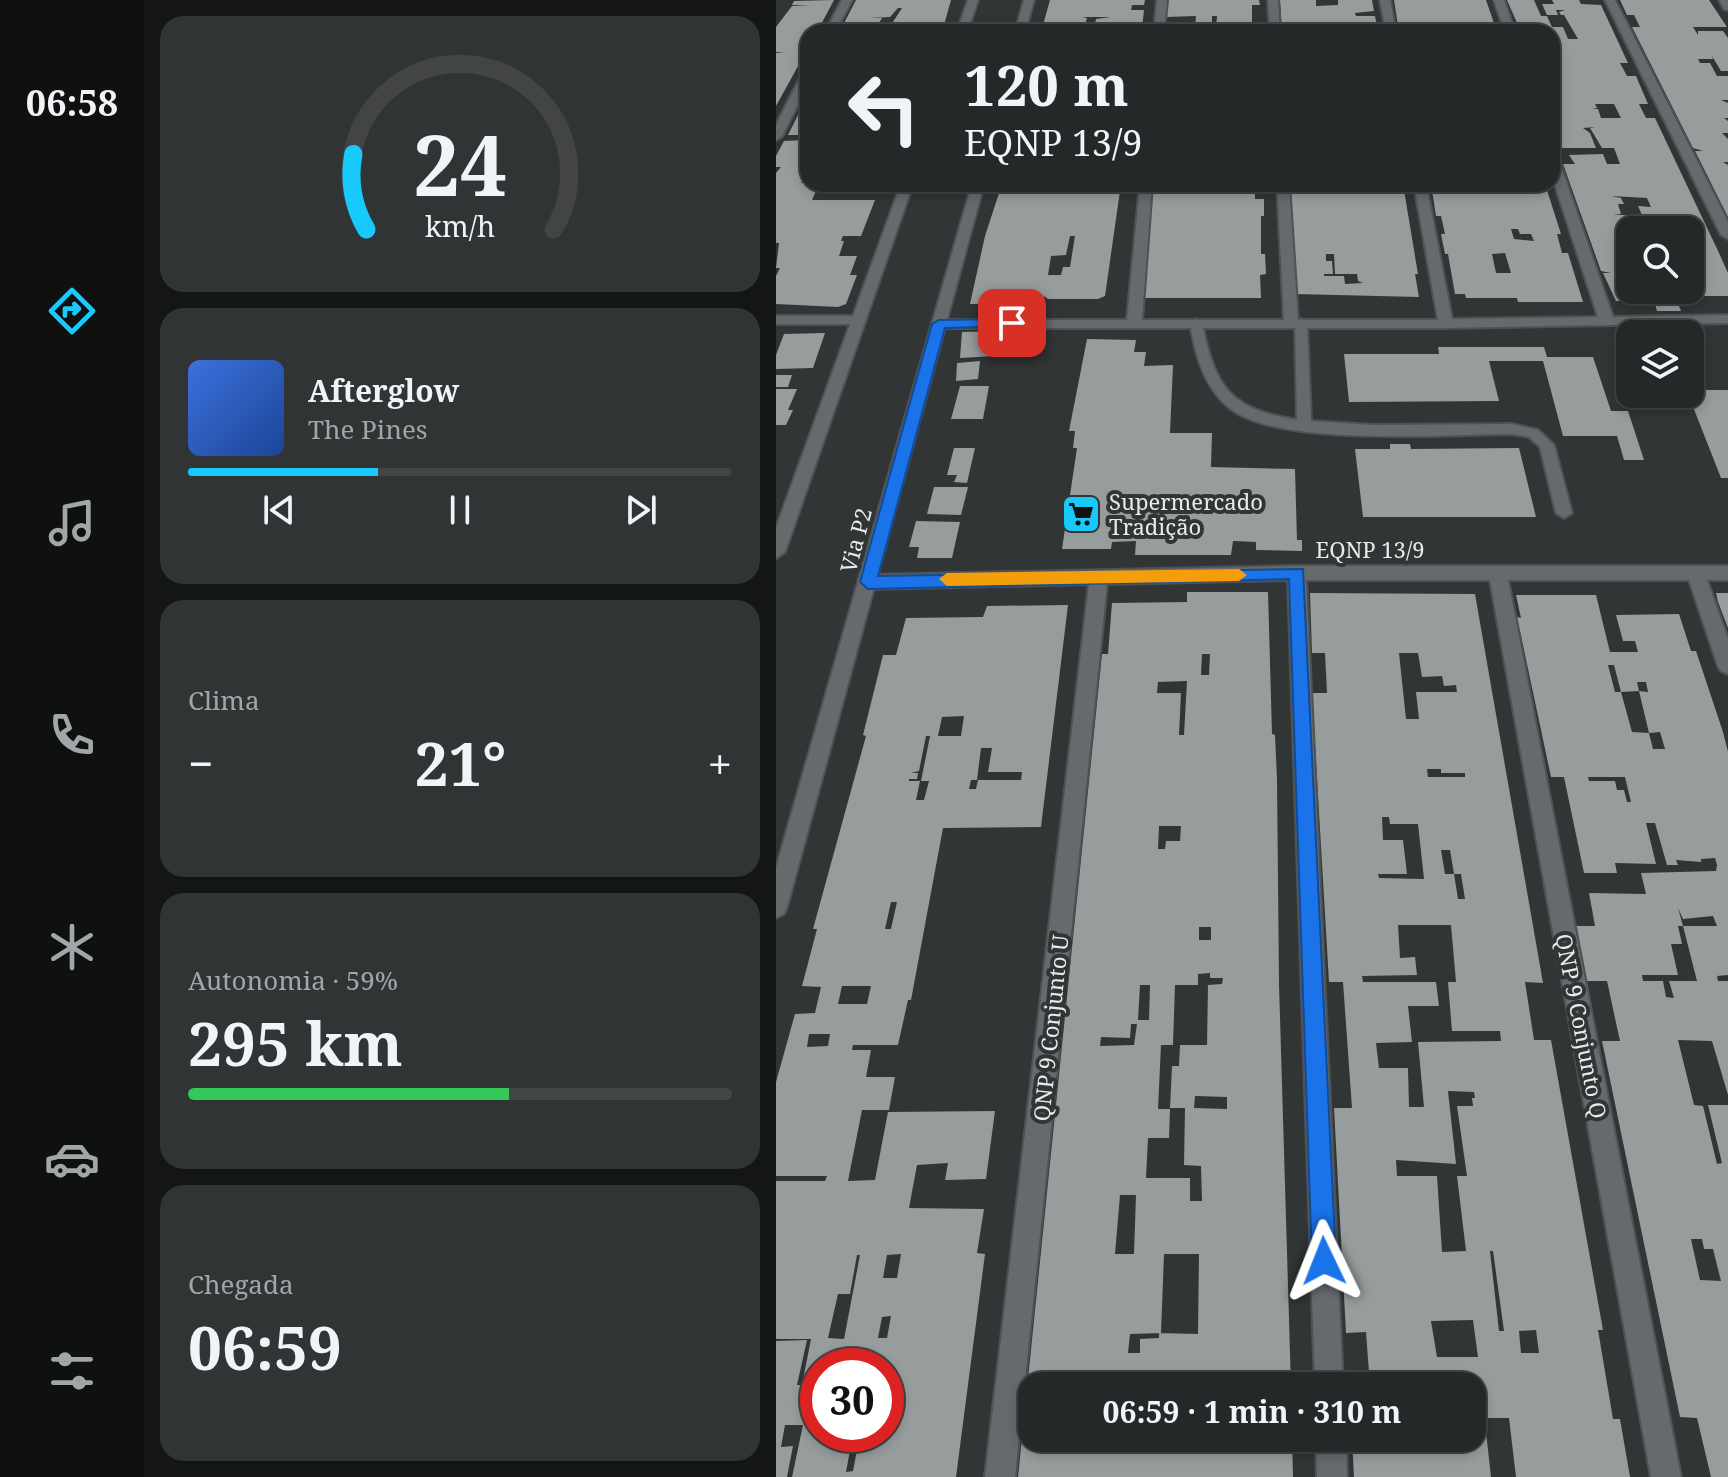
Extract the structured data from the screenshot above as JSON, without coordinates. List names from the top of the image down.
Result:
{
  "streets": {
    "street": [
      "Via P2",
      "EQNP 13/9",
      "QNP 9 Conjunto Q",
      "QNP 9 Conjunto U"
    ]
  },
  "crossings": [
    ["Via P2", "EQNP 13/9"],
    ["EQNP 13/9", "QNP 9 Conjunto Q"],
    ["EQNP 13/9", "QNP 9 Conjunto U"]
  ],
  "places": {
    "supermarket": ["Supermercado Tradição"]
  },
  "page": {
    "tabs": "06:58",
    "turn": ["120 m", "EQNP 13/9"],
    "song": ["Afterglow", "The Pines"],
    "tile": [
      "Clima",
      ["Autonomia · 59%", "295 km"],
      ["Chegada", "06:59"]
    ],
    "heat": ["−", "21°", "+"],
    "limit": "30",
    "trip": "06:59 · 1 min · 310 m",
    "gauge": ["24", "km/h"]
  }
}
